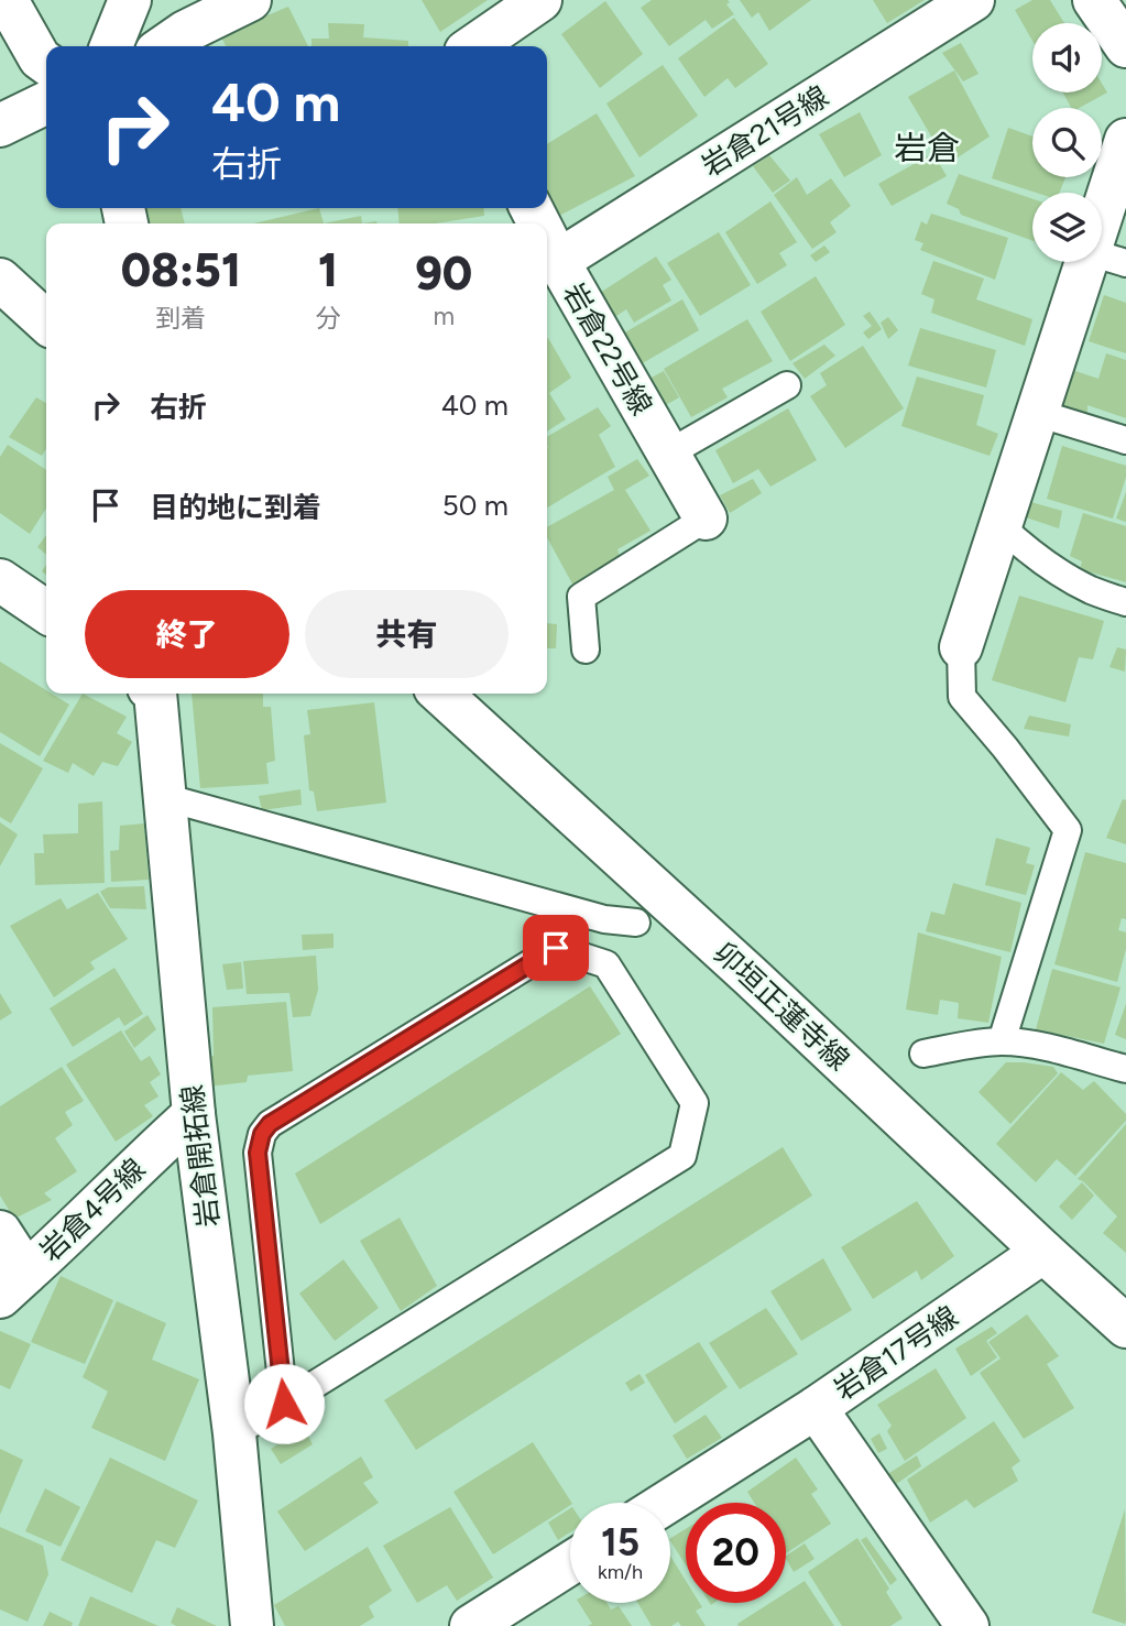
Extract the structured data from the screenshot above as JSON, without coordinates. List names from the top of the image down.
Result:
{
  "streets": {
    "street": [
      "岩倉21号線",
      "岩倉22号線",
      "卯垣正蓮寺線",
      "岩倉開拓線",
      "岩倉4号線",
      "岩倉17号線"
    ]
  },
  "crossings": [
    ["岩倉21号線", "岩倉22号線"],
    ["卯垣正蓮寺線", "岩倉17号線"],
    ["岩倉開拓線", "岩倉4号線"]
  ],
  "districts": ["岩倉"],
  "page": {
    "turn": ["40 m", "右折"],
    "eta": [
      "08:51",
      "到着",
      "1",
      "分",
      "90",
      "m"
    ],
    "list": [
      {
        "name": "右折",
        "value": "40 m"
      },
      {
        "name": "目的地に到着",
        "value": "50 m"
      }
    ],
    "buttons": ["終了", "共有"],
    "speed": "15 km/h",
    "limit": "20"
  }
}
